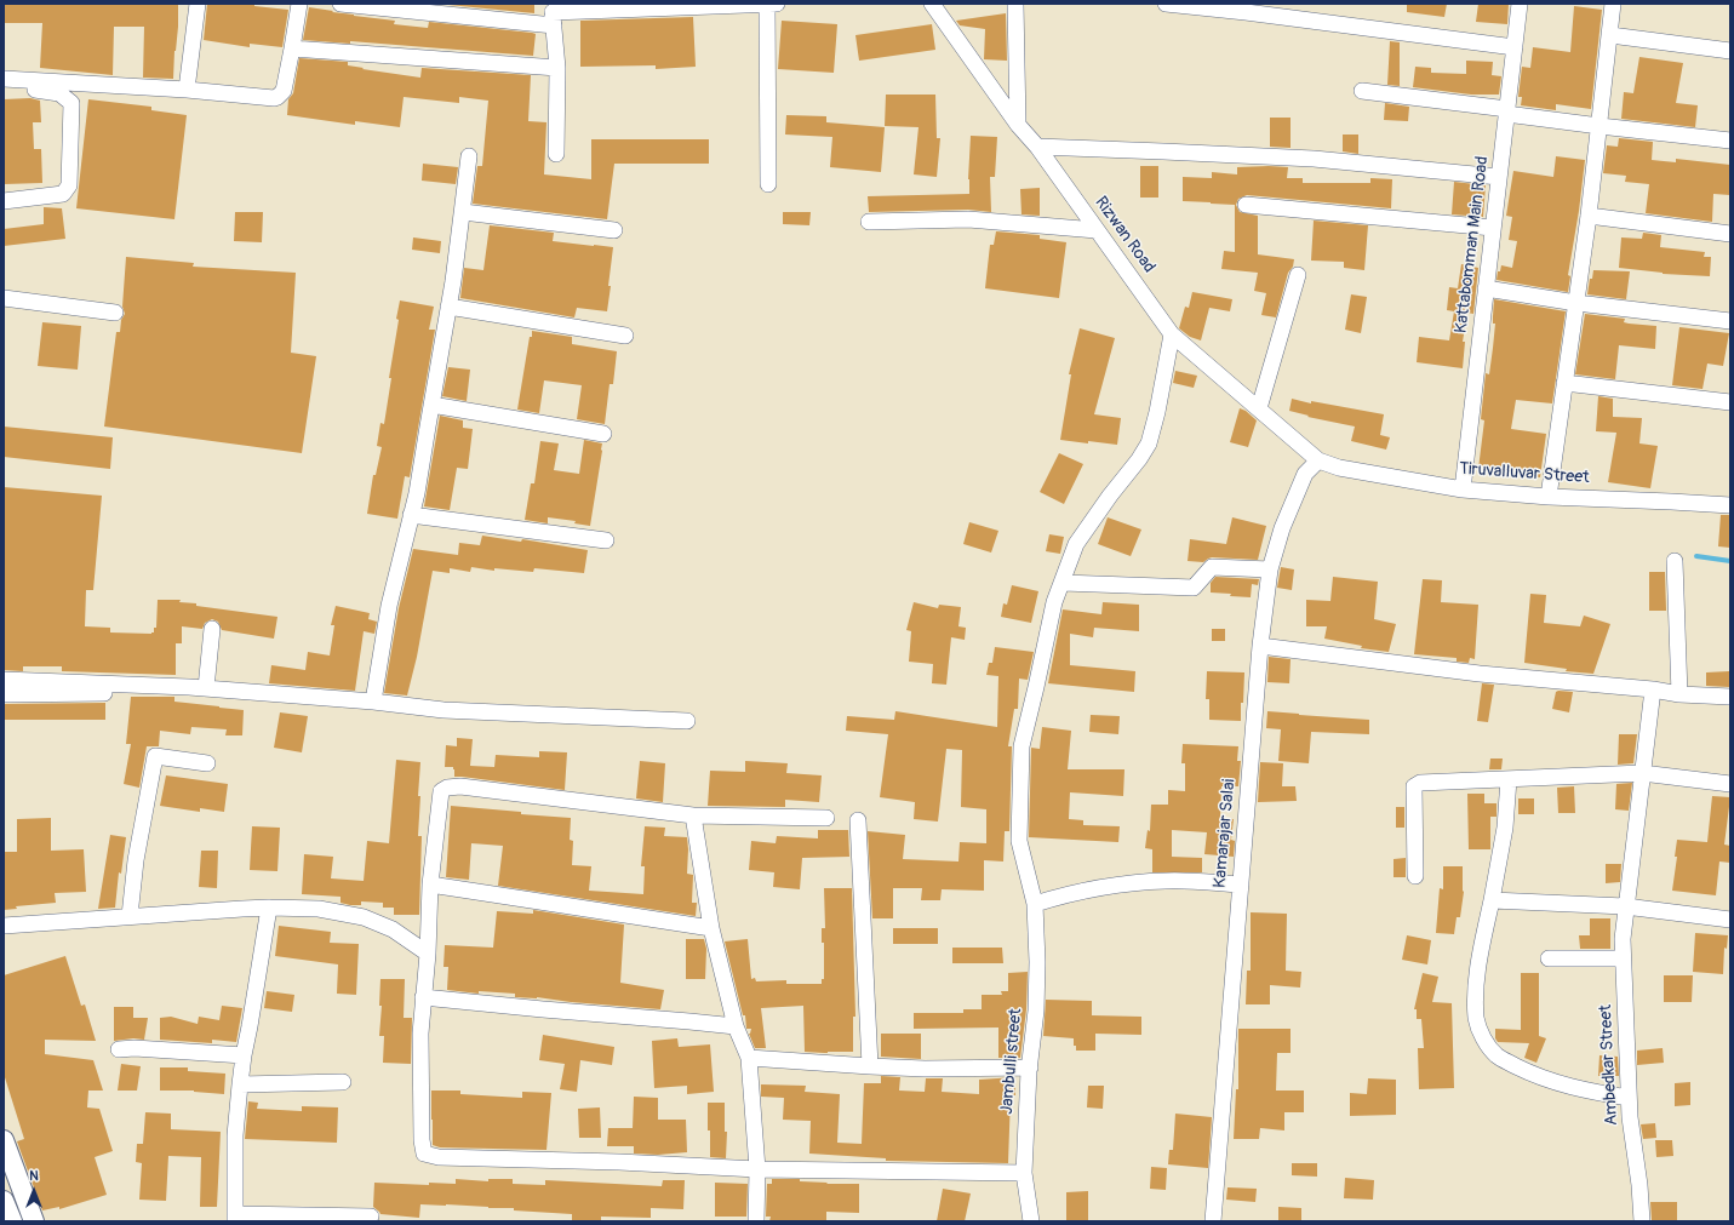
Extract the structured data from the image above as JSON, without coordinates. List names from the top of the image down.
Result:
{
  "streets": {
    "street": [
      "Rizwan Road",
      "Kattabomman Main Road",
      "Tiruvalluvar Street",
      "Kamarajar Salai",
      "Jambulli street",
      "Ambedkar Street"
    ]
  },
  "crossings": [
    ["Rizwan Road", "Tiruvalluvar Street"],
    ["Rizwan Road", "Kamarajar Salai"],
    ["Rizwan Road", "Jambulli street"],
    ["Kattabomman Main Road", "Tiruvalluvar Street"],
    ["Tiruvalluvar Street", "Kamarajar Salai"]
  ],
  "north": "top"
}
